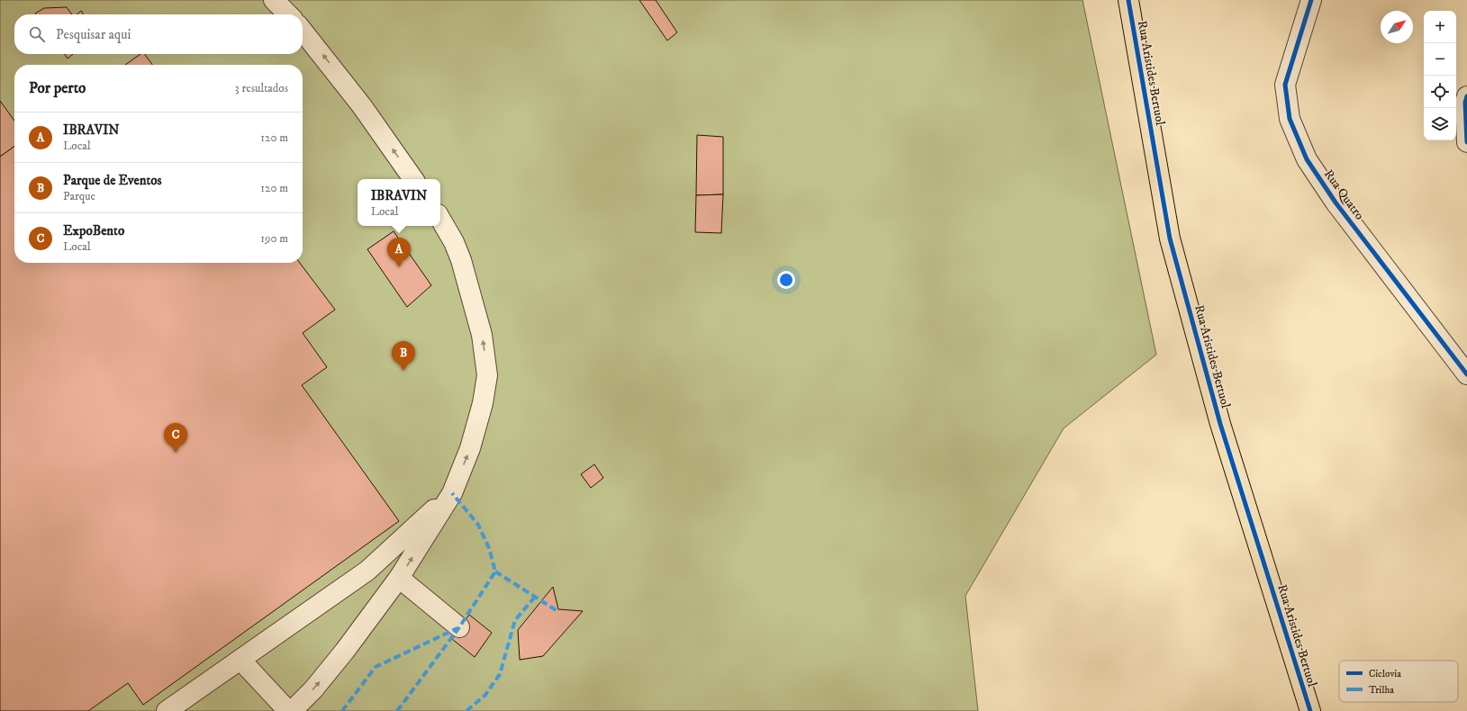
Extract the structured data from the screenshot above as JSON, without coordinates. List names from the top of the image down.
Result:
{
  "streets": {
    "main road": ["Rua Aristides Bertuol"],
    "street": ["Rua Quatro"]
  },
  "legend": ["Ciclovia", "Trilha"],
  "north": "top right",
  "page": {
    "map_buttons": ["+", "−"],
    "search": "Pesquisar aqui",
    "heading": ["Por perto", "3 resultados"],
    "list": [
      {
        "mark": "A",
        "name": "IBRAVIN",
        "note": "Local",
        "value": "120 m"
      },
      {
        "mark": "B",
        "name": "Parque de Eventos",
        "note": "Parque",
        "value": "120 m"
      },
      {
        "mark": "C",
        "name": "ExpoBento",
        "note": "Local",
        "value": "190 m"
      }
    ],
    "popup": ["IBRAVIN", "Local"],
    "pins": ["A", "B", "C"]
  }
}
